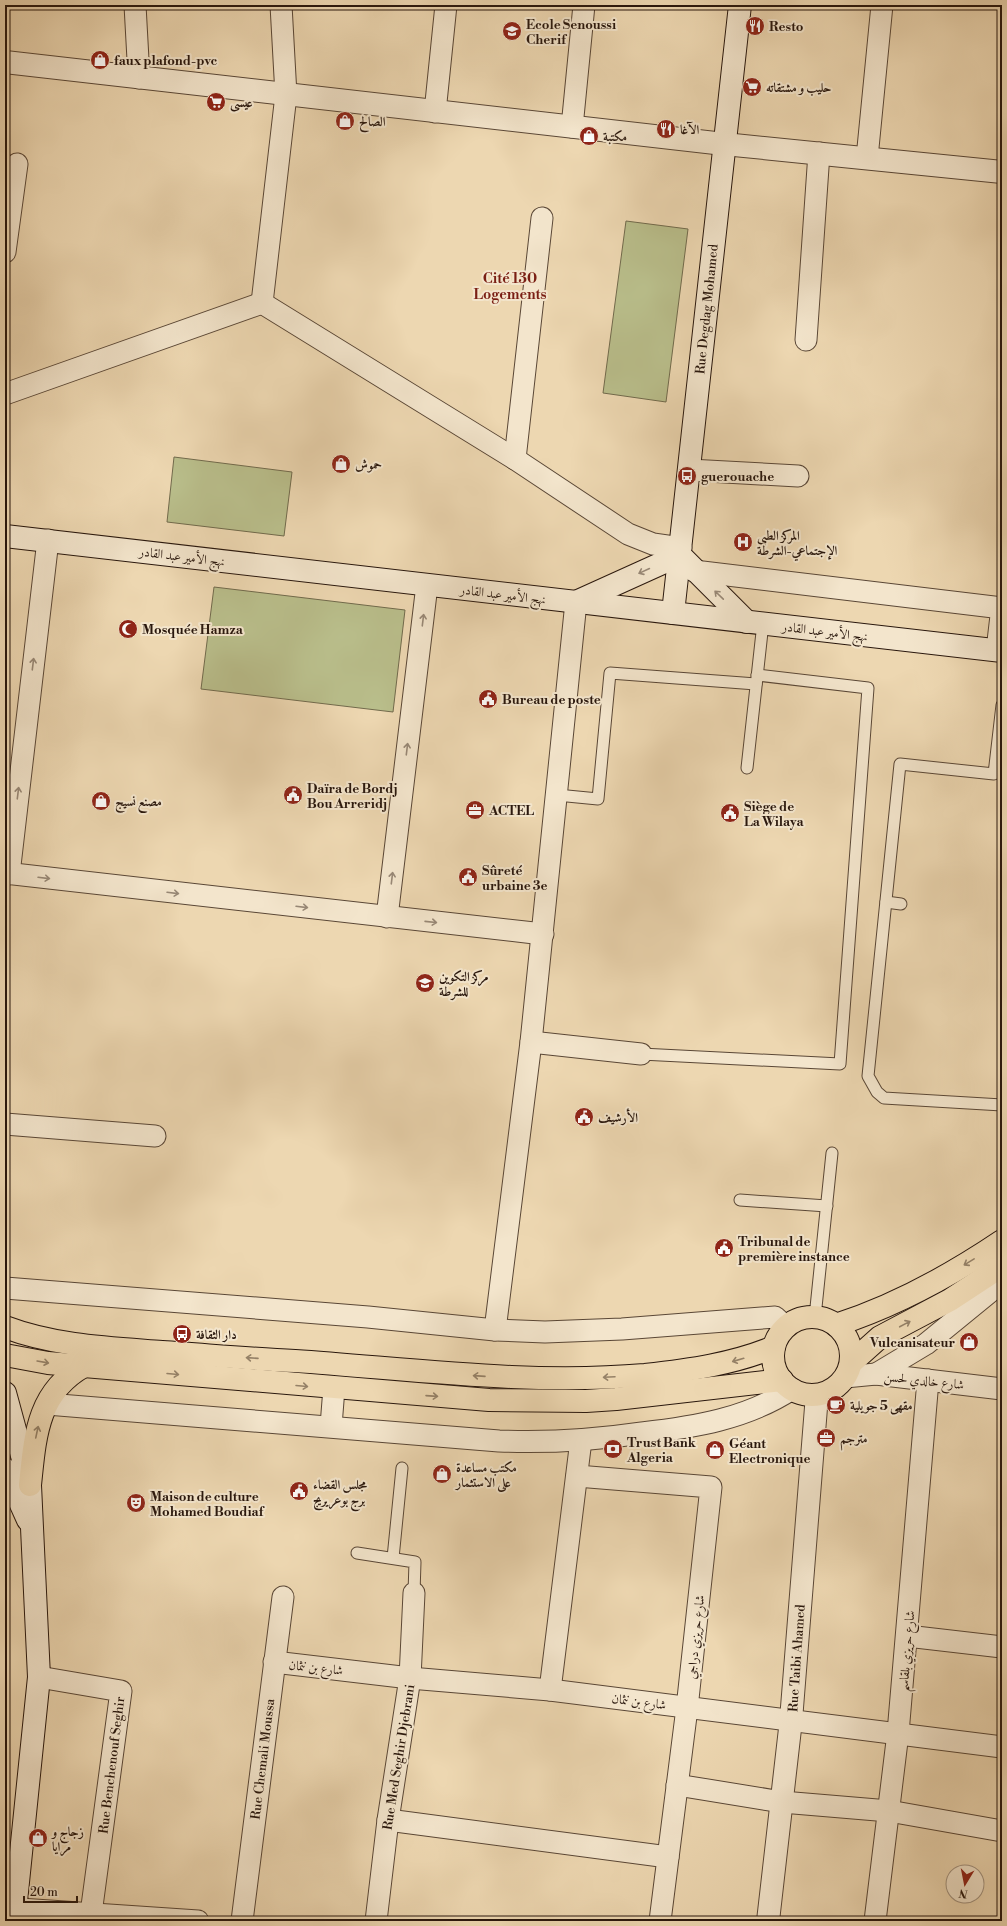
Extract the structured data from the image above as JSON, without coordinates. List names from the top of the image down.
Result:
{
  "streets": {
    "main road": ["Rue Degdag Mohamed", "نهج الأمير عبد القادر", "Rue Taibi Ahamed"],
    "street": [
      "شارع خالدي لحسن",
      "شارع حريزي دراجي",
      "شارع حريزي بلقاسم",
      "شارع بن نثمان",
      "Rue Med Seghir Djebrani",
      "Rue Chemali Moussa",
      "Rue Benchenouf Seghir"
    ]
  },
  "crossings": [
    ["Rue Degdag Mohamed", "نهج الأمير عبد القادر"],
    ["شارع خالدي لحسن", "شارع حريزي بلقاسم"],
    ["شارع خالدي لحسن", "Rue Taibi Ahamed"],
    ["شارع حريزي دراجي", "شارع بن نثمان"],
    ["شارع حريزي بلقاسم", "شارع بن نثمان"],
    ["Rue Taibi Ahamed", "شارع بن نثمان"],
    ["شارع بن نثمان", "Rue Med Seghir Djebrani"],
    ["شارع بن نثمان", "Rue Chemali Moussa"]
  ],
  "districts": ["Cité 130 Logements"],
  "places": {
    "restaurant": ["Resto", "الآغا"],
    "school or university": ["Ecole Senoussi Cherif", "مركز التكوين للشرطة"],
    "shop": [
      "faux plafond-pvc",
      "الصالح",
      "مكتبة",
      "حموش",
      "مصنع نسيج",
      "Vulcanisateur",
      "Géant Electronique",
      "مكتب مساعدة على الاستثمار",
      "زجاج و مرايا"
    ],
    "supermarket": ["حليب و مشتقاته", "عيسى"],
    "bus stop": ["guerouache", "دار الثقافة"],
    "hospital": ["المركز الطبي الإجتماعي-الشرطة"],
    "mosque": ["Mosquée Hamza"],
    "public building": [
      "Bureau de poste",
      "Daïra de Bordj Bou Arreridj",
      "Siège de La Wilaya",
      "Sûreté urbaine 3e",
      "الأرشيف",
      "Tribunal de première instance",
      "مجلس القضاء برج بوعريريج"
    ],
    "office": ["ACTEL", "مترجم"],
    "cafe": ["مقهى 5 جويلية"],
    "bank": ["Trust Bank Algeria"],
    "theatre": ["Maison de culture Mohamed Boudiaf"]
  },
  "scale_bar": "20 m",
  "north": "bottom"
}
